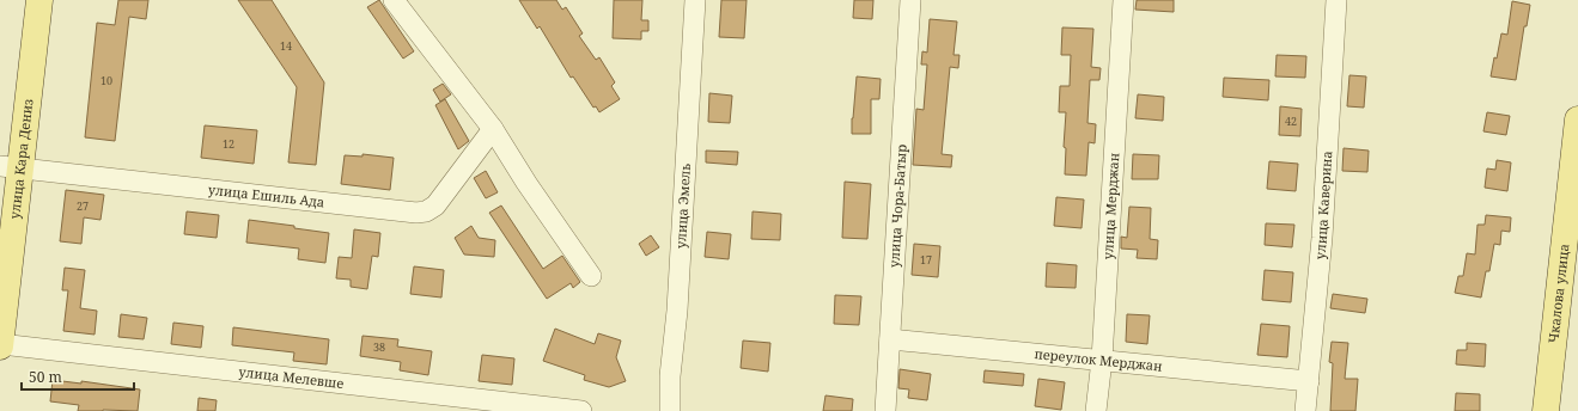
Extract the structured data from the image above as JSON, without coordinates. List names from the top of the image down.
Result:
{
  "streets": {
    "main road": ["улица Кара Дениз", "Чкалова улица"],
    "street": [
      "улица Ешиль Ада",
      "улица Эмель",
      "улица Чора-Батыр",
      "улица Мерджан",
      "улица Каверина",
      "переулок Мерджан",
      "улица Мелевше"
    ]
  },
  "crossings": [
    ["улица Кара Дениз", "улица Ешиль Ада"],
    ["улица Кара Дениз", "улица Мелевше"],
    ["улица Чора-Батыр", "переулок Мерджан"],
    ["улица Мерджан", "переулок Мерджан"],
    ["улица Каверина", "переулок Мерджан"]
  ],
  "house_numbers": [
    "14",
    "10",
    "42",
    "12",
    "27",
    "17",
    "38"
  ],
  "scale_bar": "50 m"
}
